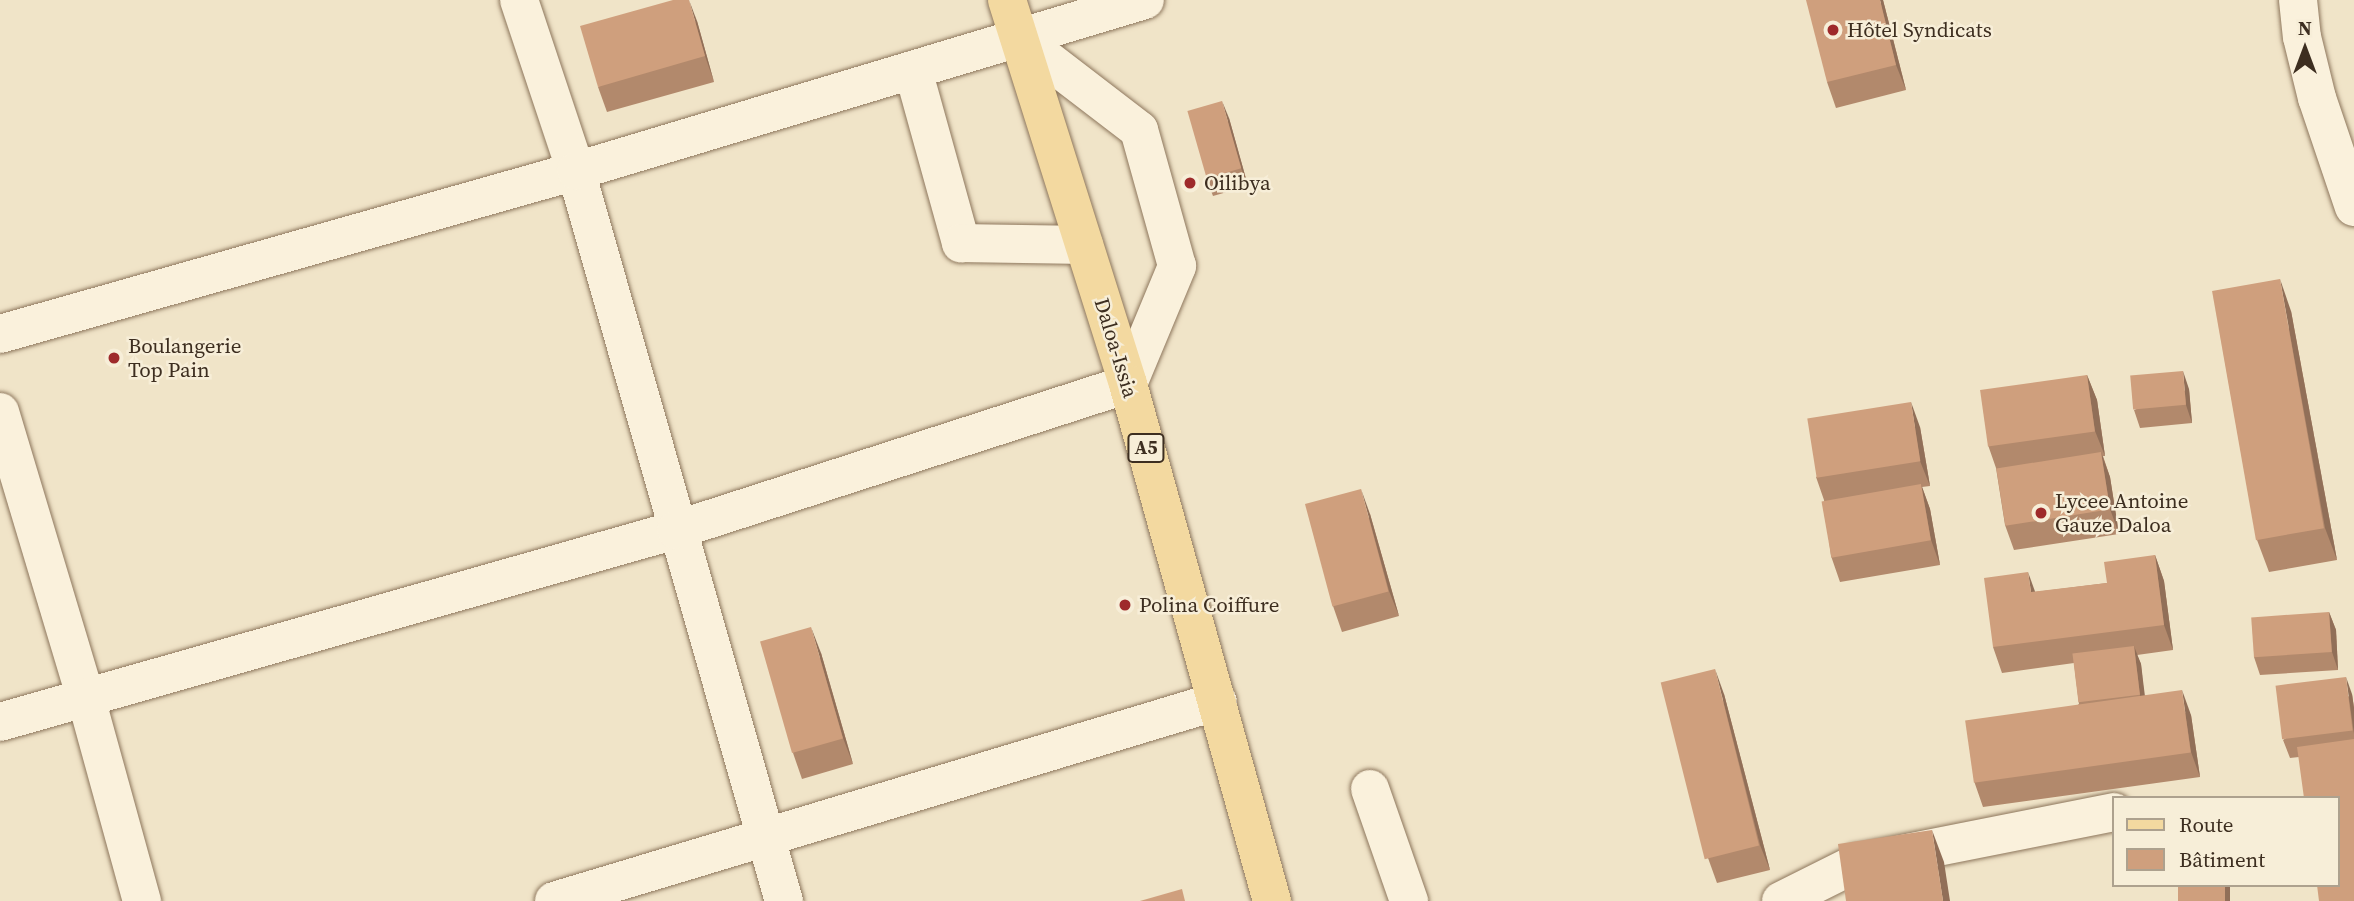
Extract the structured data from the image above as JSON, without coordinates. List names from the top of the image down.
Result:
{
  "streets": {
    "main road": ["Daloa-Issia", "A5"]
  },
  "places": [
    "Hôtel Syndicats",
    "Oilibya",
    "Boulangerie Top Pain",
    "Lycee Antoine Gauze Daloa",
    "Polina Coiffure"
  ],
  "legend": ["Route", "Bâtiment"],
  "north": "top"
}
